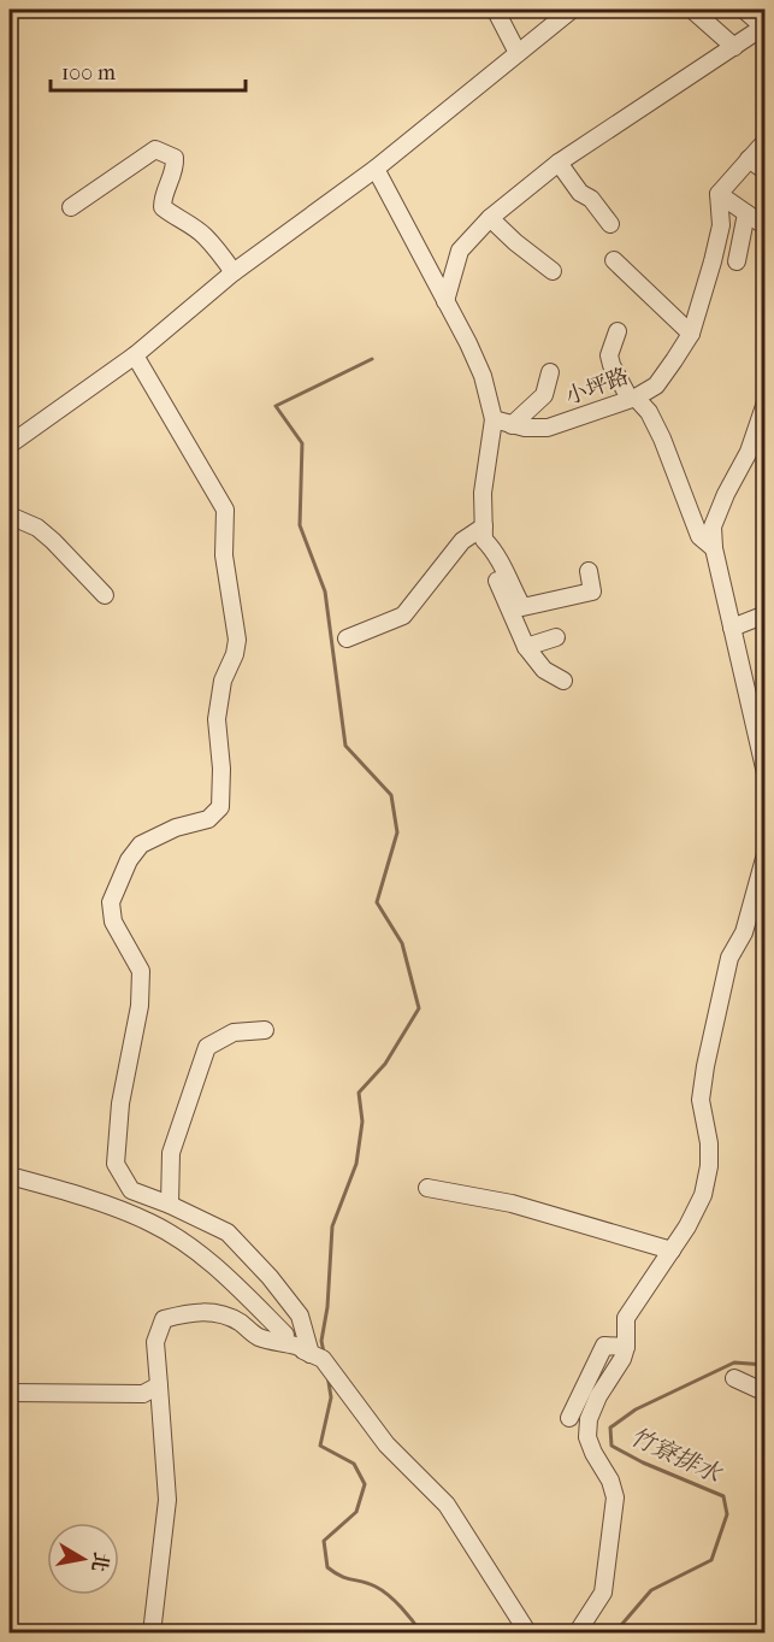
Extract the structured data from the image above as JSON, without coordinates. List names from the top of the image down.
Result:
{
  "streets": {
    "street": ["小坪路"]
  },
  "water": ["竹寮排水"],
  "scale_bar": "100 m",
  "north": "right"
}
